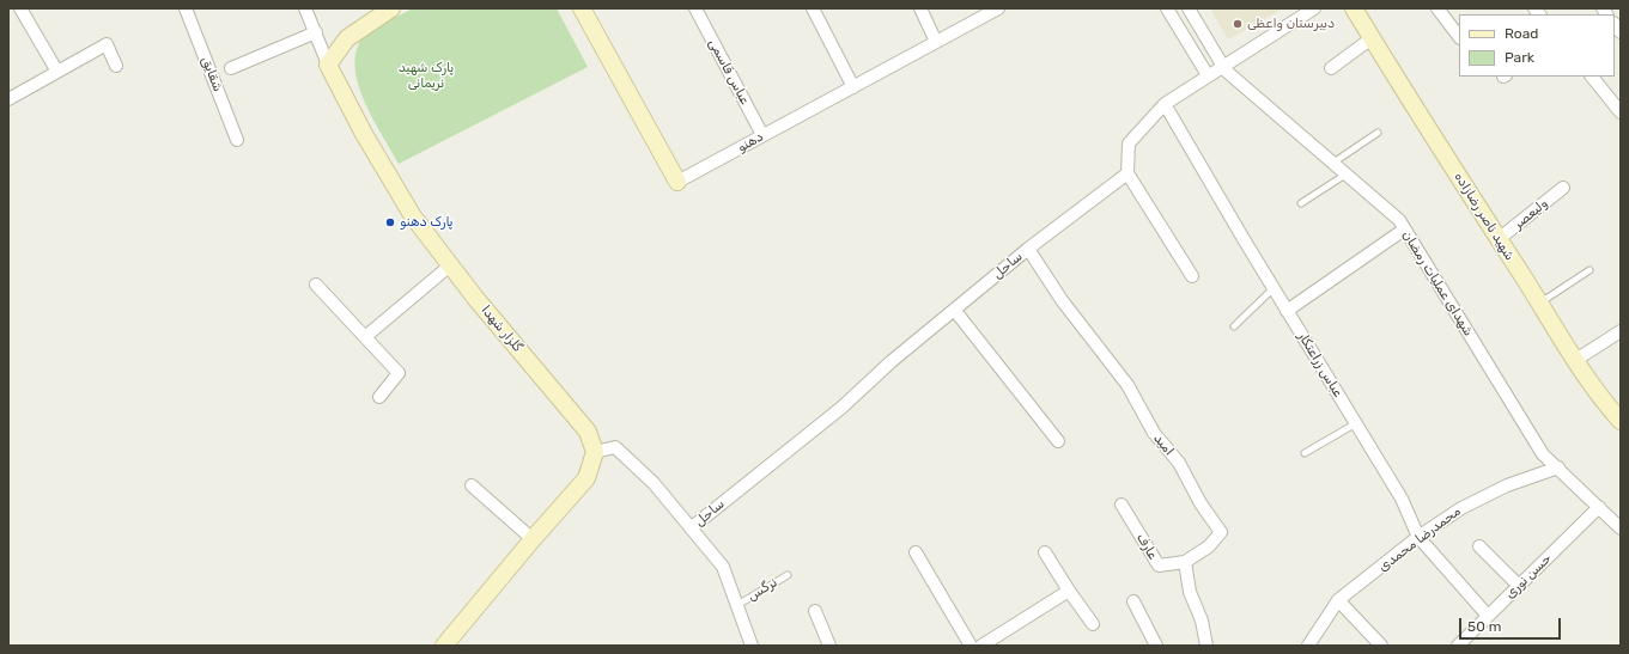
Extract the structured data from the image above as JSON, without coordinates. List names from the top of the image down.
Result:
{
  "streets": {
    "street": [
      "عباس قاسمی",
      "شقایق",
      "دهنو",
      "ولیعصر",
      "شهید ناصر رضازاده",
      "ساحل",
      "شهدای عملیات رمضان",
      "گلزار شهدا",
      "عباس زراعتکار",
      "امید",
      "محمدرضا محمدی",
      "عارف",
      "حسن نوری"
    ],
    "lane": ["نرگس"]
  },
  "crossings": [
    ["عباس قاسمی", "دهنو"],
    ["ولیعصر", "شهید ناصر رضازاده"],
    ["ساحل", "امید"],
    ["شهدای عملیات رمضان", "محمدرضا محمدی"],
    ["شهدای عملیات رمضان", "حسن نوری"],
    ["عباس زراعتکار", "محمدرضا محمدی"],
    ["عباس زراعتکار", "حسن نوری"],
    ["امید", "عارف"]
  ],
  "parks": ["پارک شهید نریمانی"],
  "places": ["دبیرستان واعظی", "پارک دهنو"],
  "legend": ["Road", "Park"],
  "scale_bar": "50 m"
}
